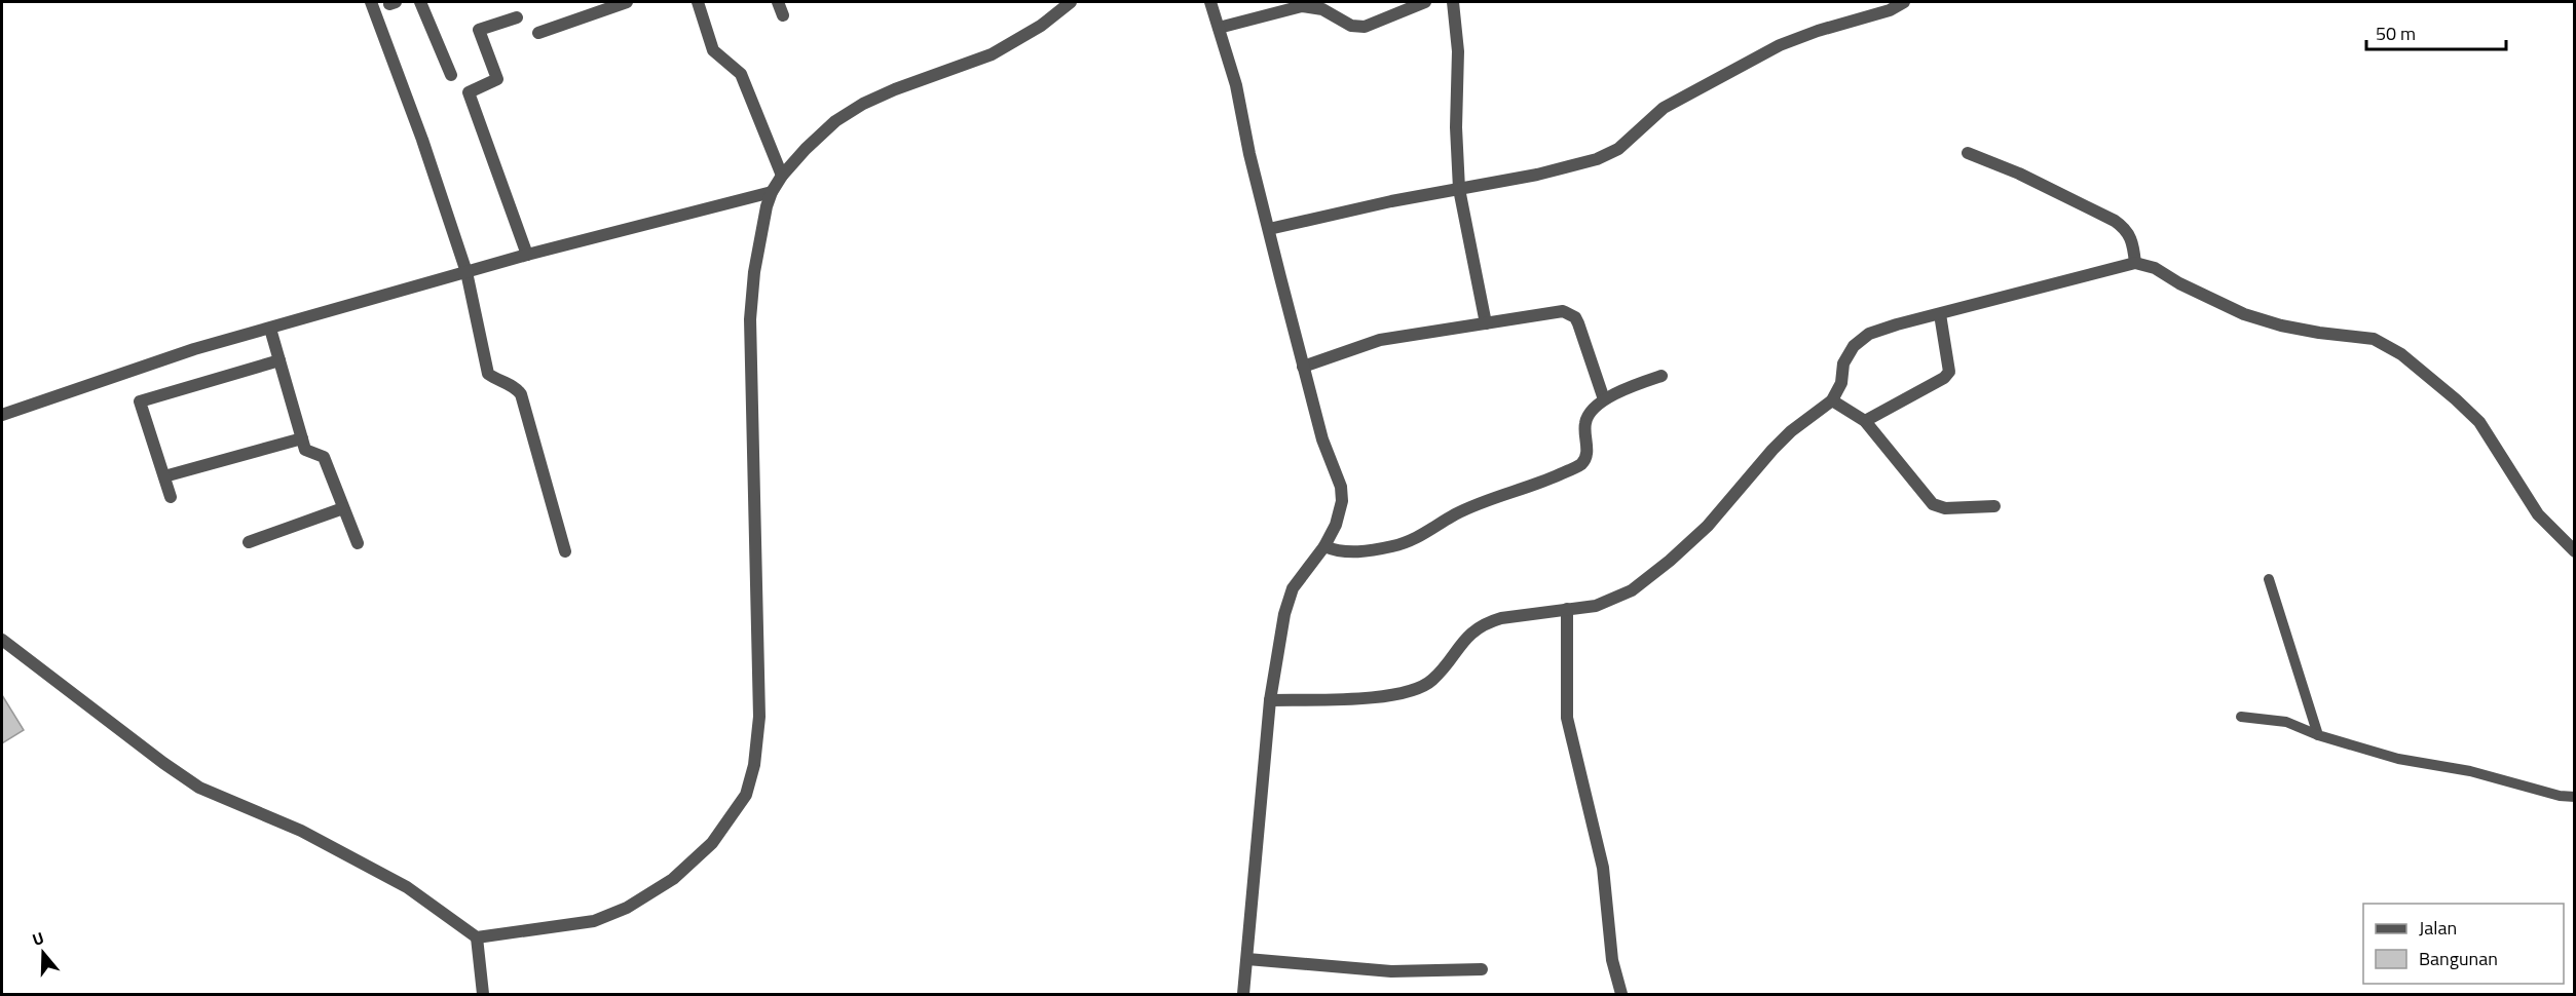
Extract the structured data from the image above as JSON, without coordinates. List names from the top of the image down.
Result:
{
  "legend": ["Jalan", "Bangunan"],
  "scale_bar": "50 m",
  "north": "top"
}
